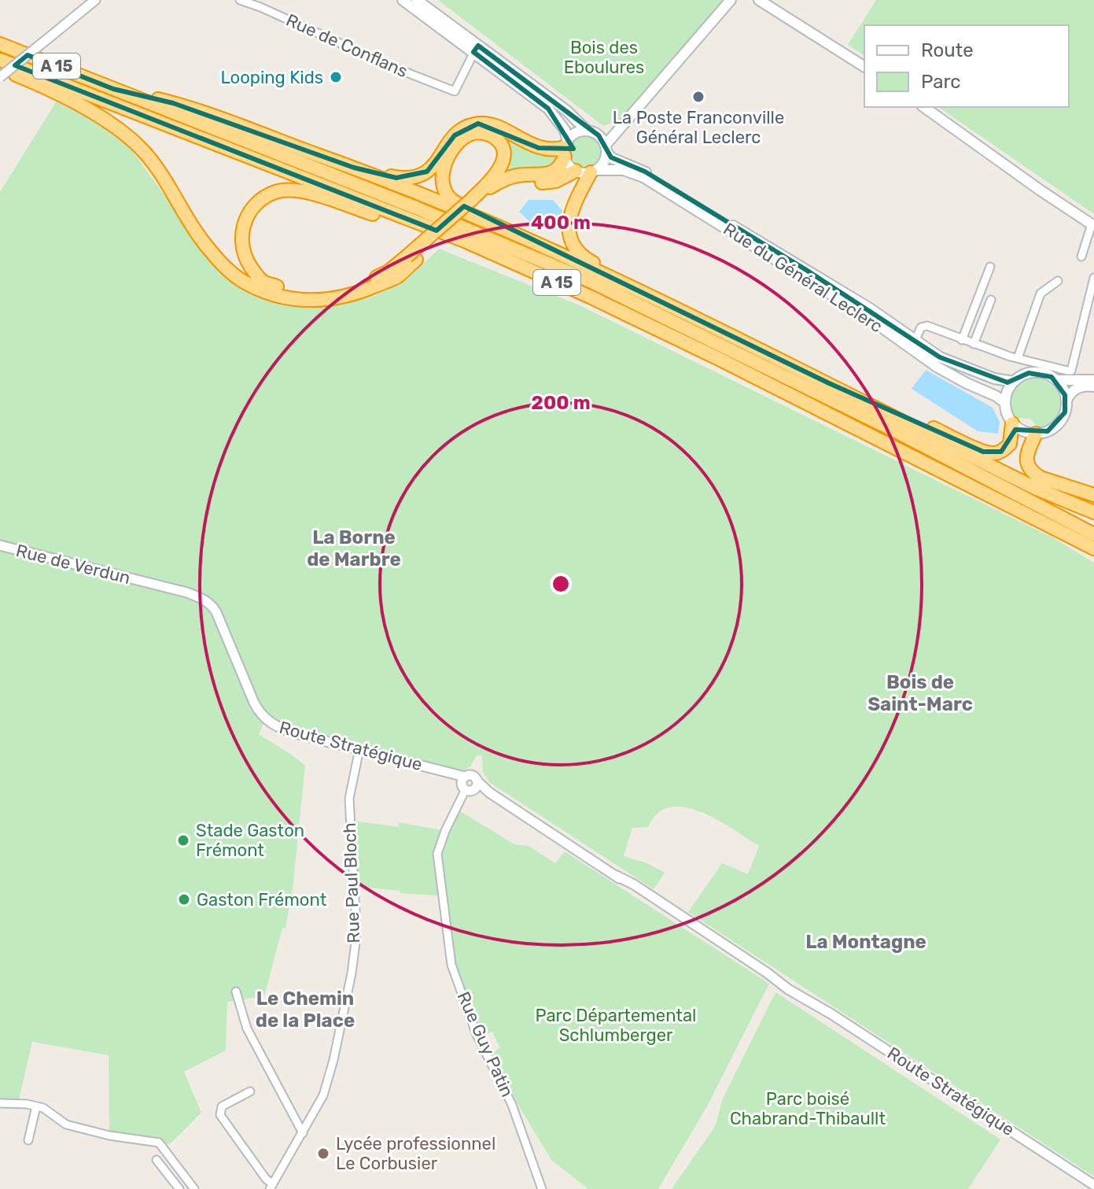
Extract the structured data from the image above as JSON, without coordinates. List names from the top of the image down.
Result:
{
  "streets": {
    "highway": ["A 15"],
    "main road": ["Rue du Général Leclerc"],
    "street": [
      "Rue de Conflans",
      "Rue de Verdun",
      "Route Stratégique",
      "Rue Paul Bloch",
      "Rue Guy Patin"
    ]
  },
  "crossings": [
    ["Rue de Verdun", "Route Stratégique"],
    ["Route Stratégique", "Rue Paul Bloch"],
    ["Route Stratégique", "Rue Guy Patin"]
  ],
  "districts": [
    "La Borne de Marbre",
    "Bois de Saint-Marc",
    "La Montagne",
    "Le Chemin de la Place"
  ],
  "parks": ["Bois des Eboulures", "Parc Départemental Schlumberger", "Parc boisé Chabrand-Thibaullt"],
  "places": [
    "Looping Kids",
    "La Poste Franconville Général Leclerc",
    "Stade Gaston Frémont",
    "Gaston Frémont",
    "Lycée professionnel Le Corbusier"
  ],
  "legend": ["Route", "Parc"],
  "rings": ["400 m", "200 m"]
}
